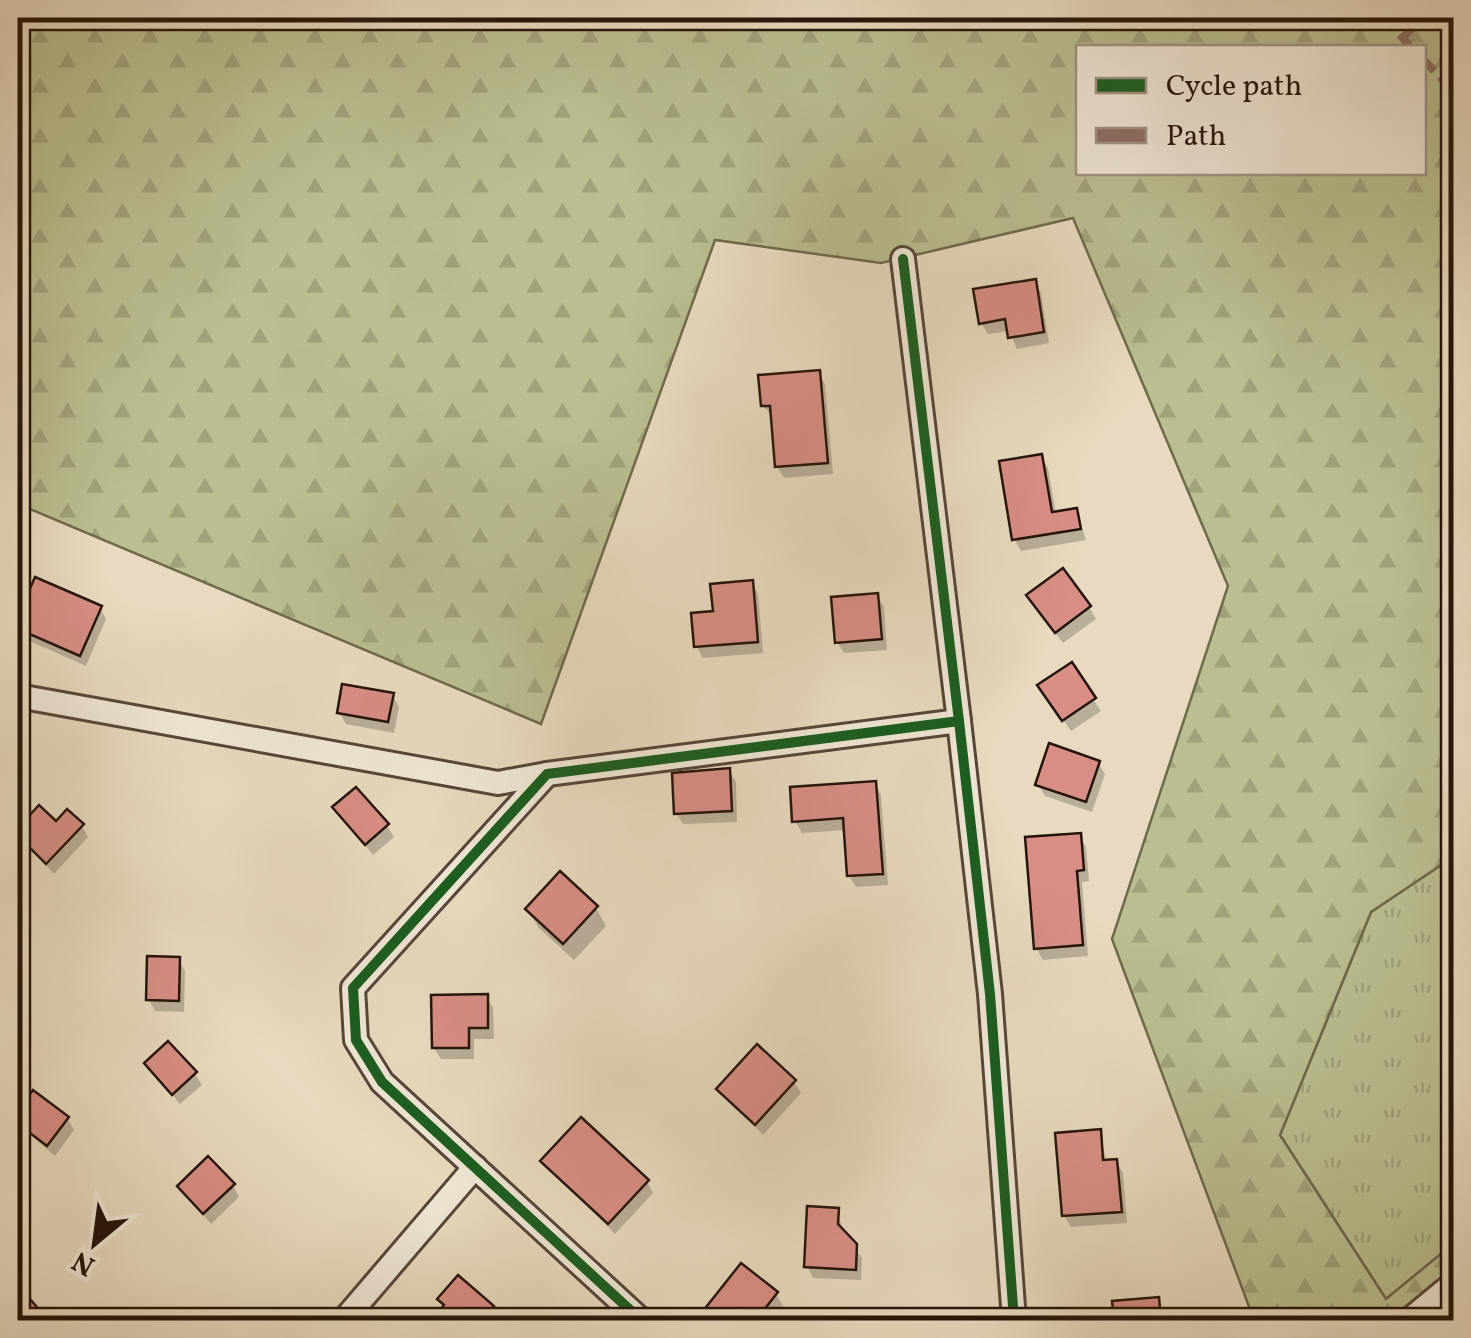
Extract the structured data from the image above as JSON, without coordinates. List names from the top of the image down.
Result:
{
  "legend": ["Cycle path", "Path"],
  "north": "bottom left"
}
